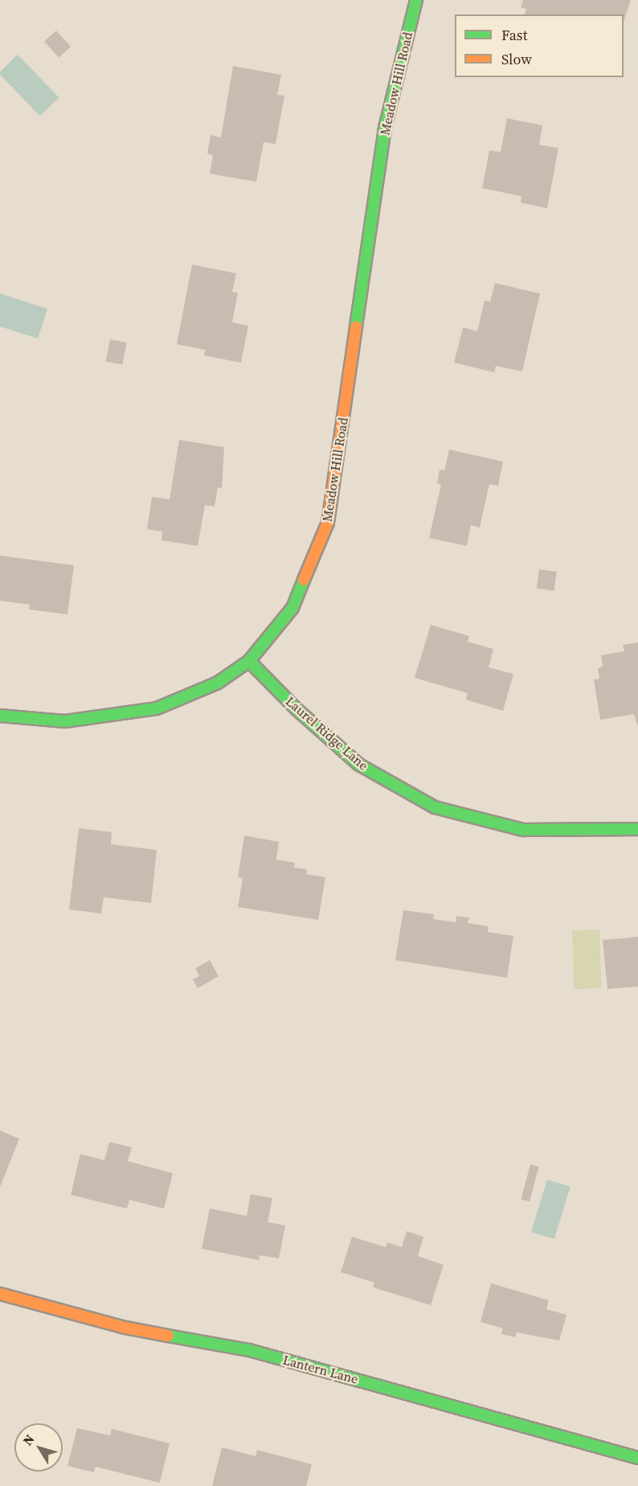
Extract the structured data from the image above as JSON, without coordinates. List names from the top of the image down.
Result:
{
  "streets": {
    "street": ["Meadow Hill Road", "Laurel Ridge Lane", "Lantern Lane"]
  },
  "crossings": [
    ["Meadow Hill Road", "Laurel Ridge Lane"]
  ],
  "legend": ["Fast", "Slow"],
  "north": "top left"
}
